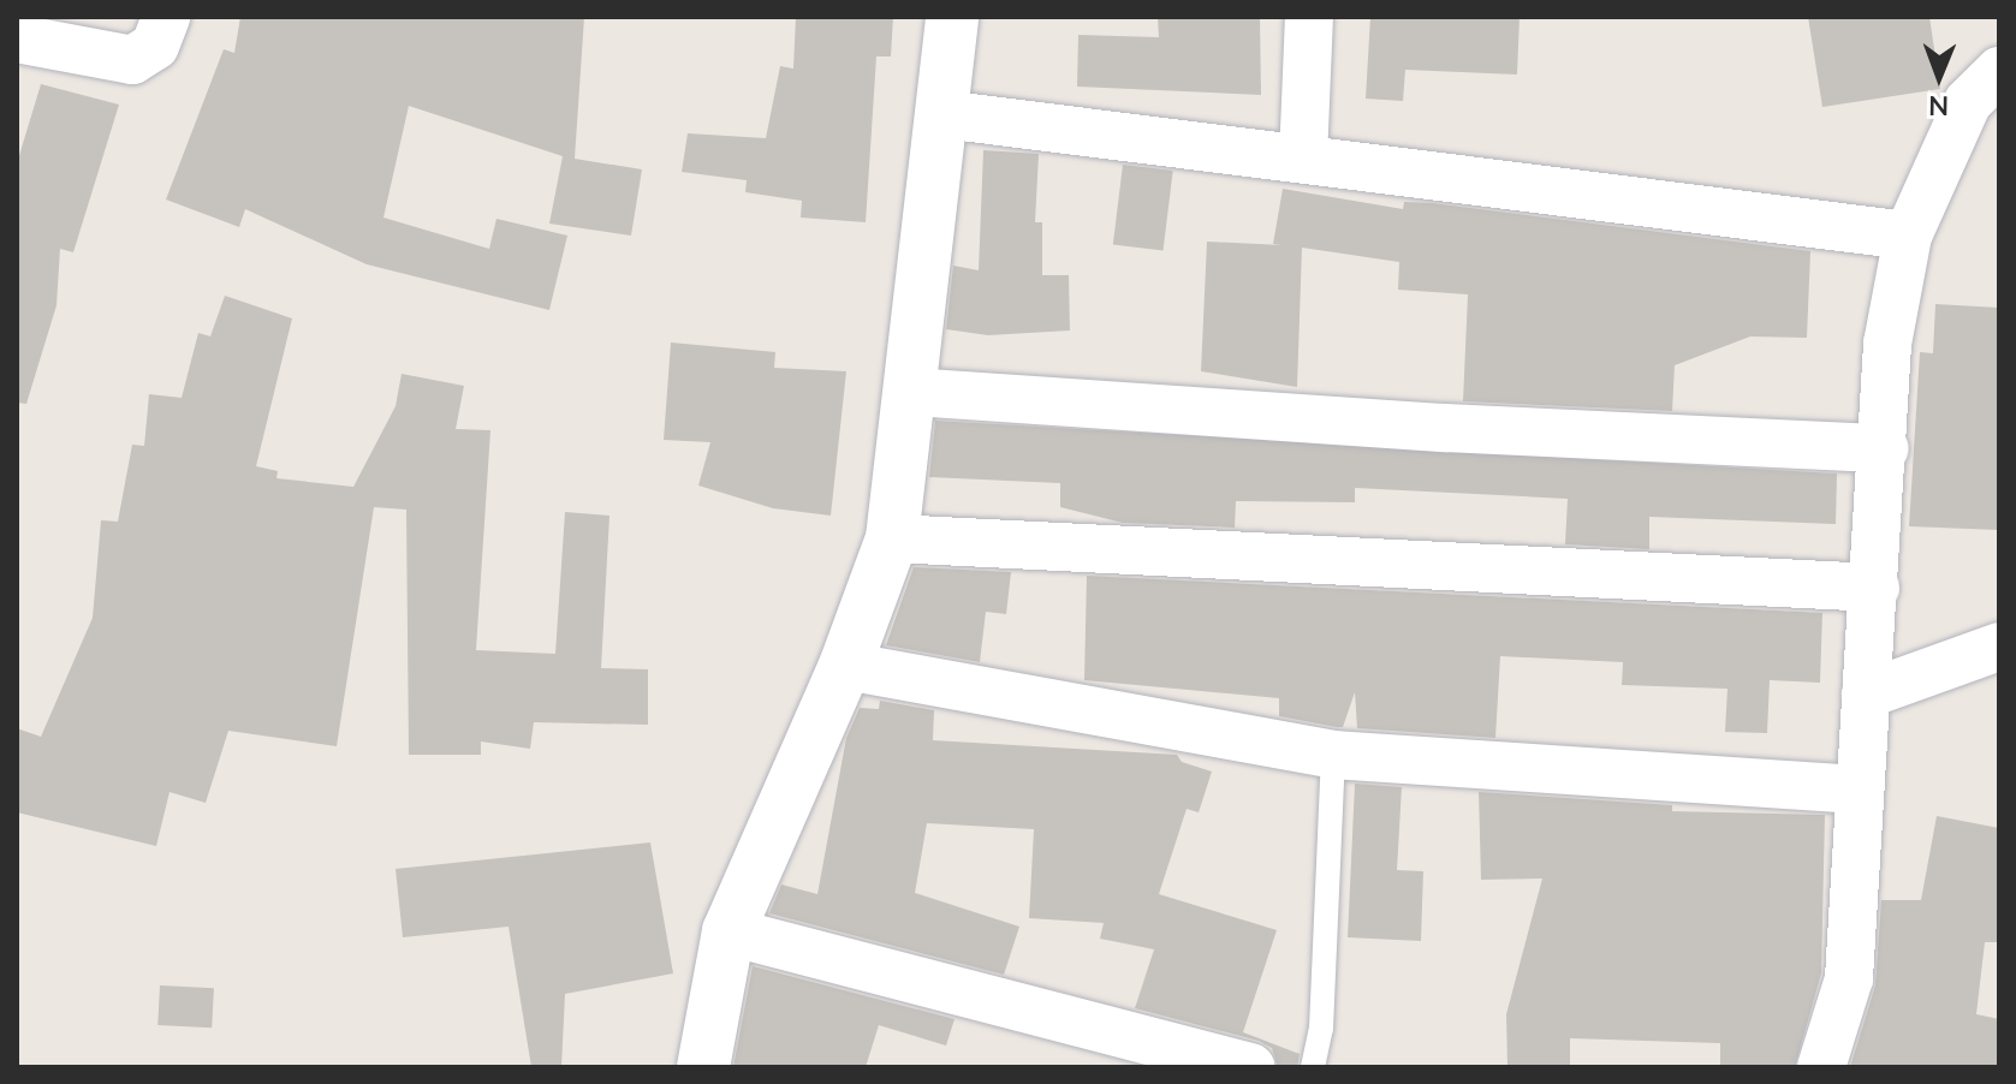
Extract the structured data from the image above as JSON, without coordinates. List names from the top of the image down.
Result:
{
  "north": "bottom"
}
